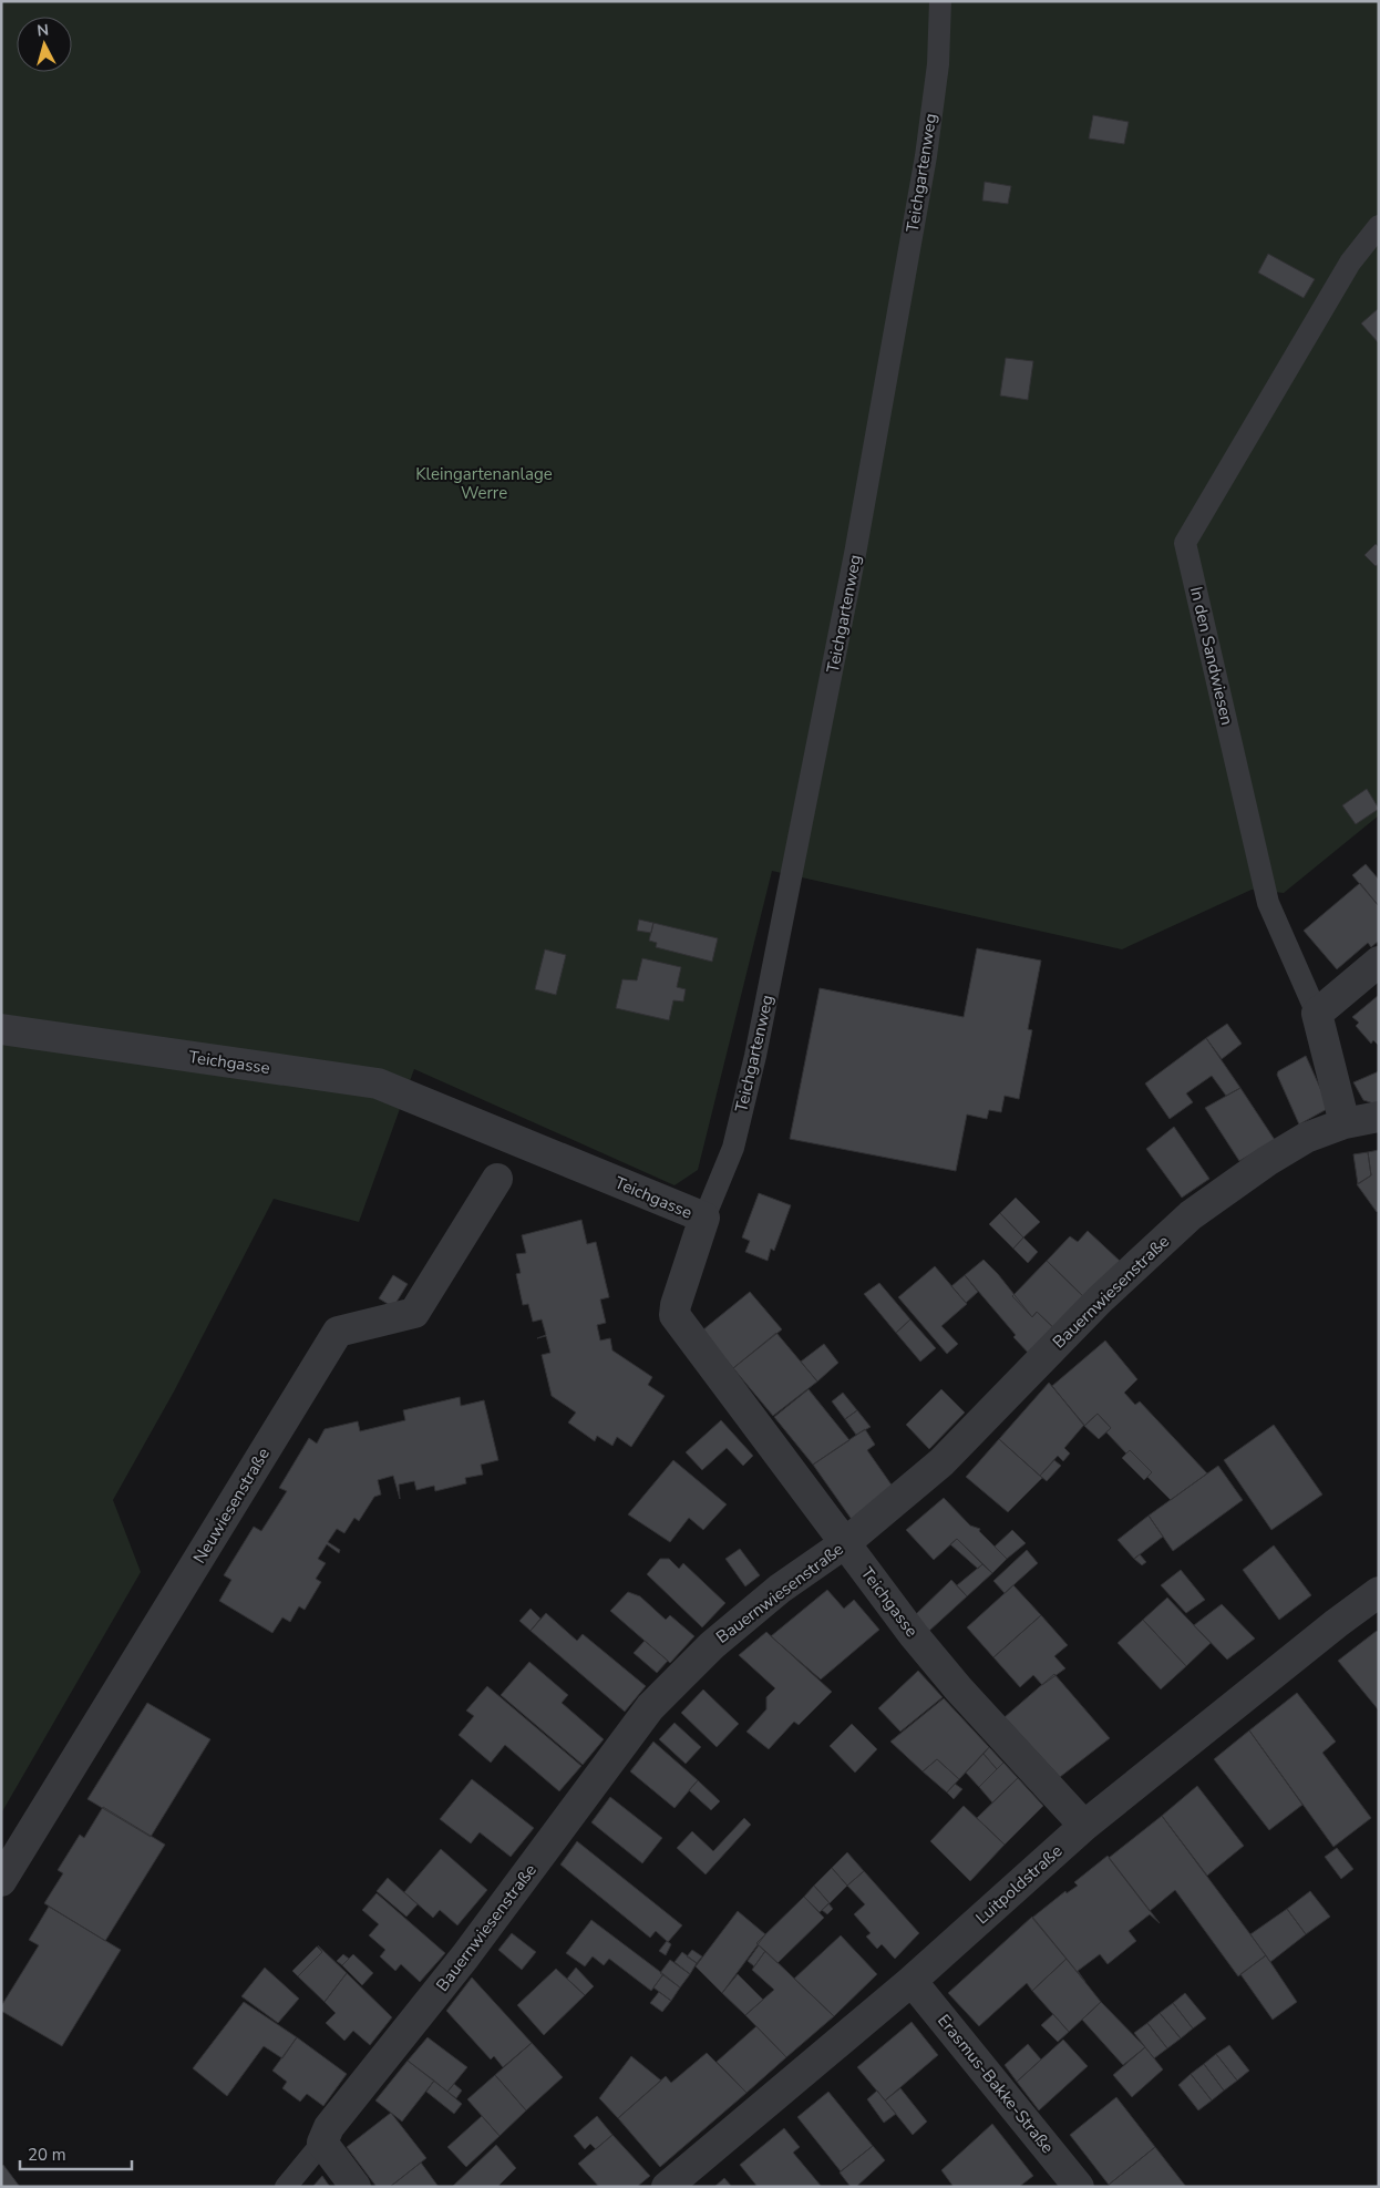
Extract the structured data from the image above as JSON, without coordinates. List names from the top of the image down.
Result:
{
  "streets": {
    "street": [
      "In den Sandwiesen",
      "Teichgasse",
      "Bauernwiesenstraße",
      "Neuwiesenstraße",
      "Luitpoldstraße",
      "Erasmus-Bakke-Straße"
    ],
    "lane": ["Teichgartenweg"]
  },
  "crossings": [
    ["Teichgartenweg", "Teichgasse"],
    ["In den Sandwiesen", "Bauernwiesenstraße"],
    ["Teichgasse", "Bauernwiesenstraße"],
    ["Teichgasse", "Luitpoldstraße"],
    ["Luitpoldstraße", "Erasmus-Bakke-Straße"]
  ],
  "parks": ["Kleingartenanlage Werre"],
  "scale_bar": "20 m",
  "north": "top"
}
